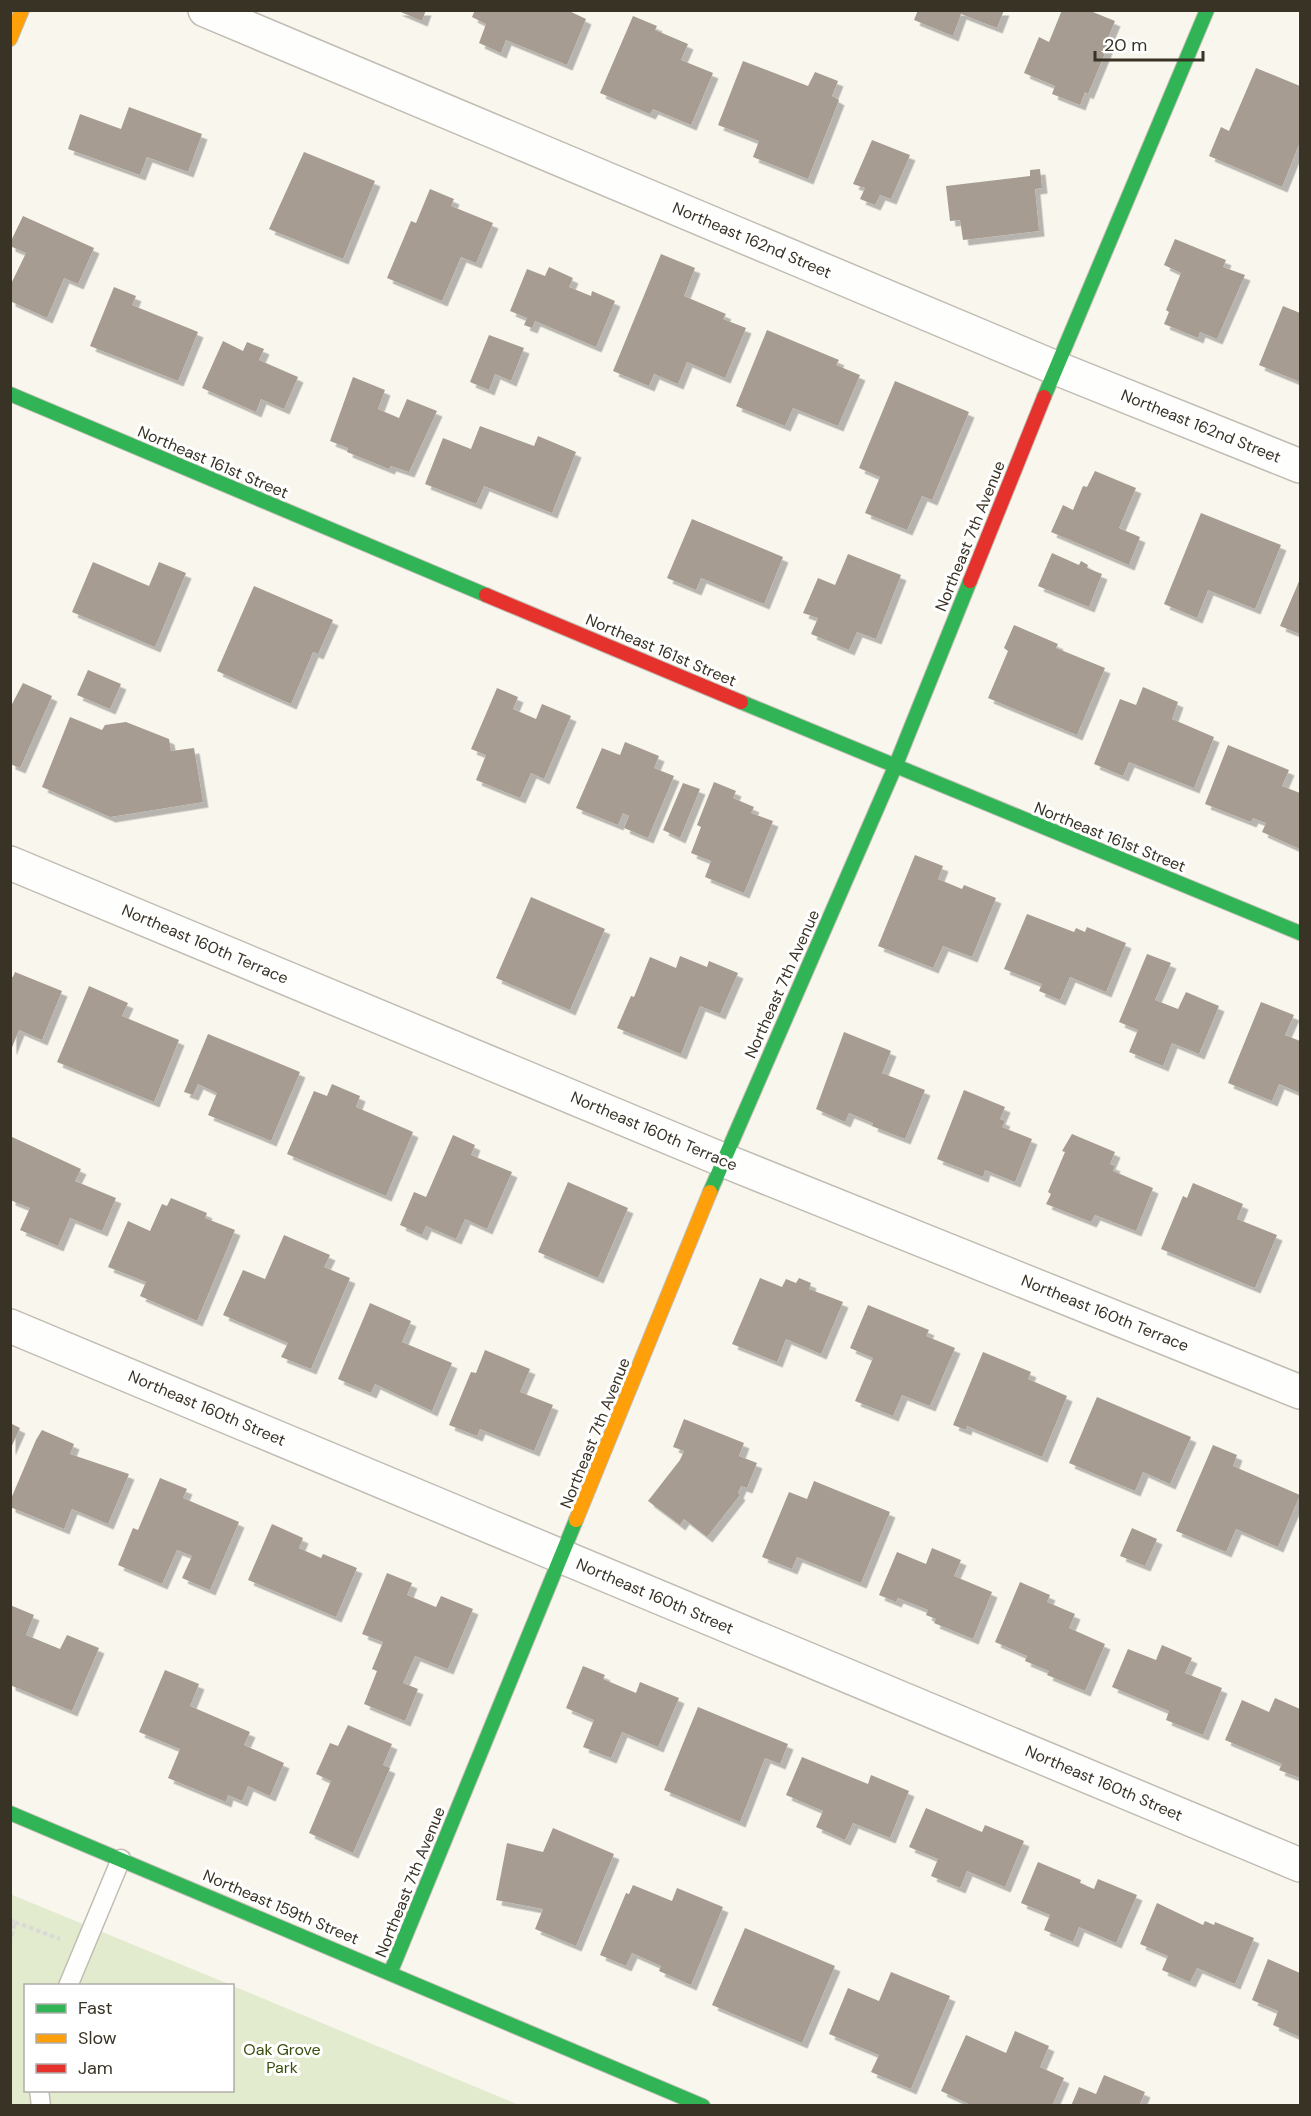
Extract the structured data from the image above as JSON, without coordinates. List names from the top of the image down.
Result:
{
  "streets": {
    "street": [
      "Northeast 162nd Street",
      "Northeast 161st Street",
      "Northeast 7th Avenue",
      "Northeast 160th Terrace",
      "Northeast 160th Street",
      "Northeast 159th Street"
    ]
  },
  "crossings": [
    ["Northeast 162nd Street", "Northeast 7th Avenue"],
    ["Northeast 161st Street", "Northeast 7th Avenue"],
    ["Northeast 7th Avenue", "Northeast 160th Terrace"],
    ["Northeast 7th Avenue", "Northeast 160th Street"],
    ["Northeast 7th Avenue", "Northeast 159th Street"]
  ],
  "parks": ["Oak Grove Park"],
  "legend": ["Fast", "Slow", "Jam"],
  "scale_bar": "20 m"
}
